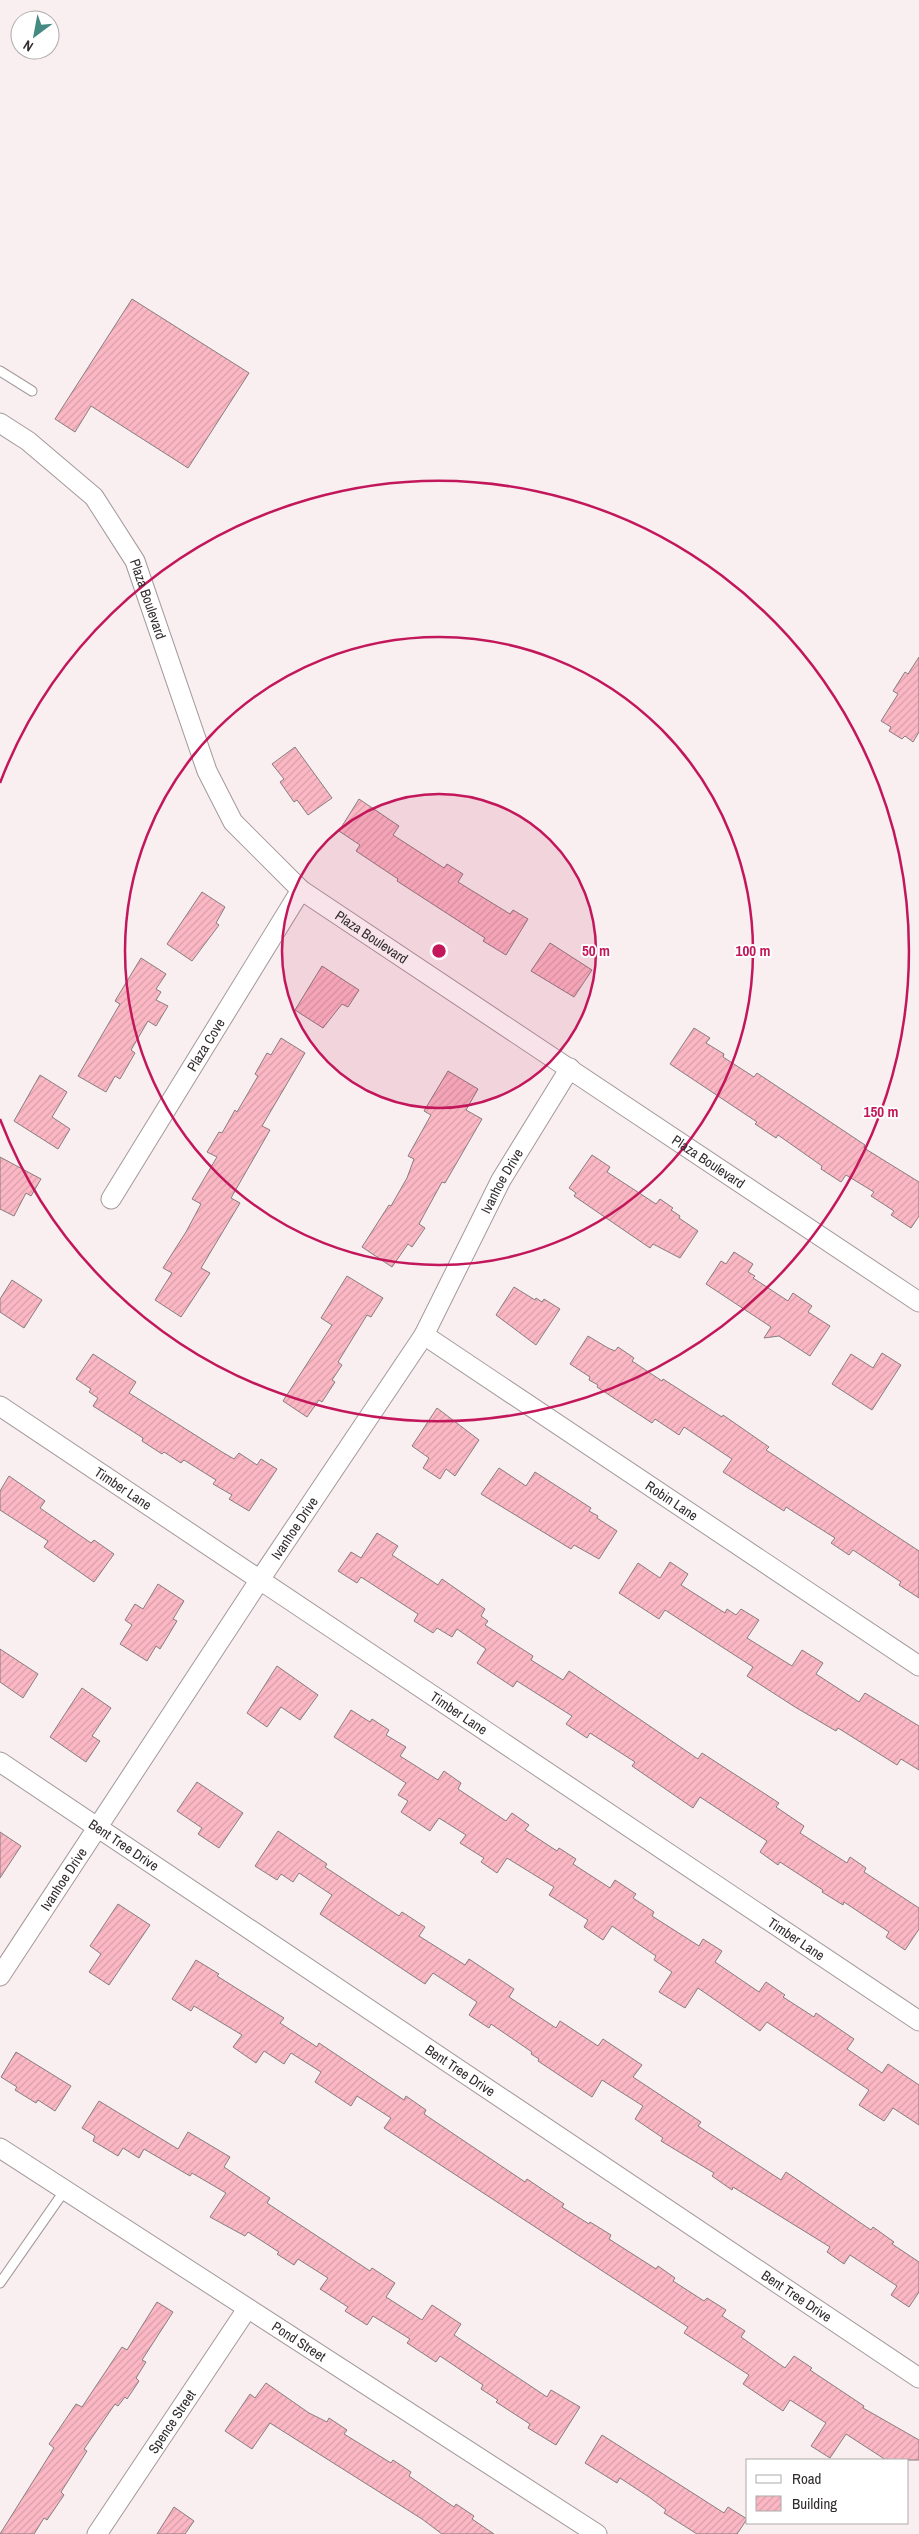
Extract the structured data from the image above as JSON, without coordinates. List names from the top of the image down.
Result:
{
  "streets": {
    "street": [
      "Plaza Boulevard",
      "Plaza Cove",
      "Ivanhoe Drive",
      "Timber Lane",
      "Robin Lane",
      "Bent Tree Drive",
      "Pond Street",
      "Spence Street"
    ]
  },
  "crossings": [
    ["Plaza Boulevard", "Plaza Cove"],
    ["Plaza Boulevard", "Ivanhoe Drive"],
    ["Ivanhoe Drive", "Timber Lane"],
    ["Ivanhoe Drive", "Robin Lane"],
    ["Ivanhoe Drive", "Bent Tree Drive"],
    ["Pond Street", "Spence Street"]
  ],
  "legend": ["Road", "Building"],
  "north": "bottom left",
  "rings": ["50 m", "100 m", "150 m"]
}
